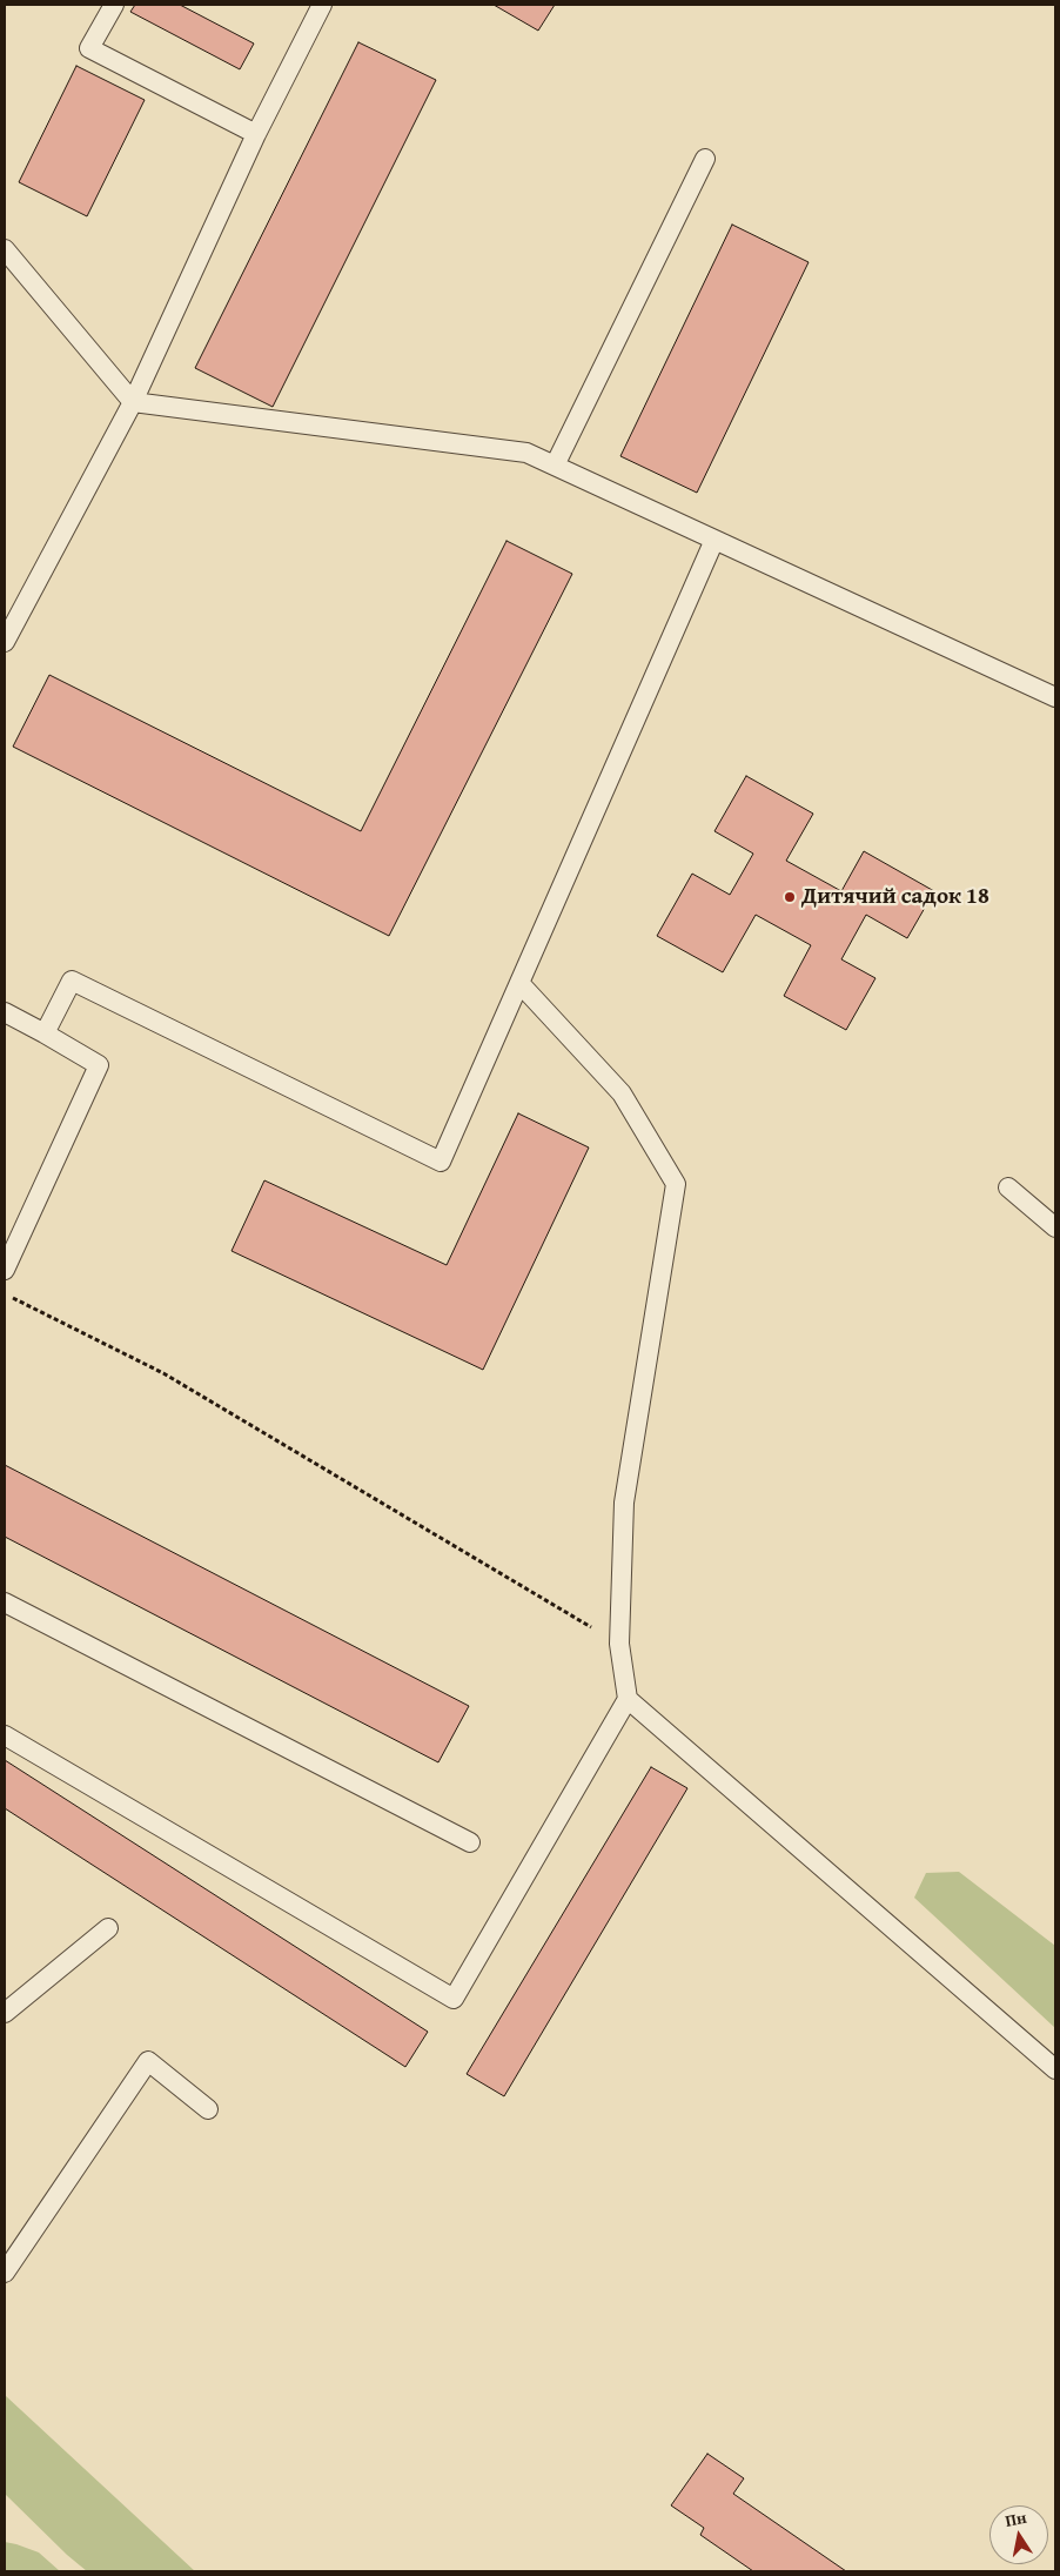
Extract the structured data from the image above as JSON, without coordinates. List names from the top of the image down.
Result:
{
  "places": ["Дитячий садок 18"],
  "north": "top"
}
